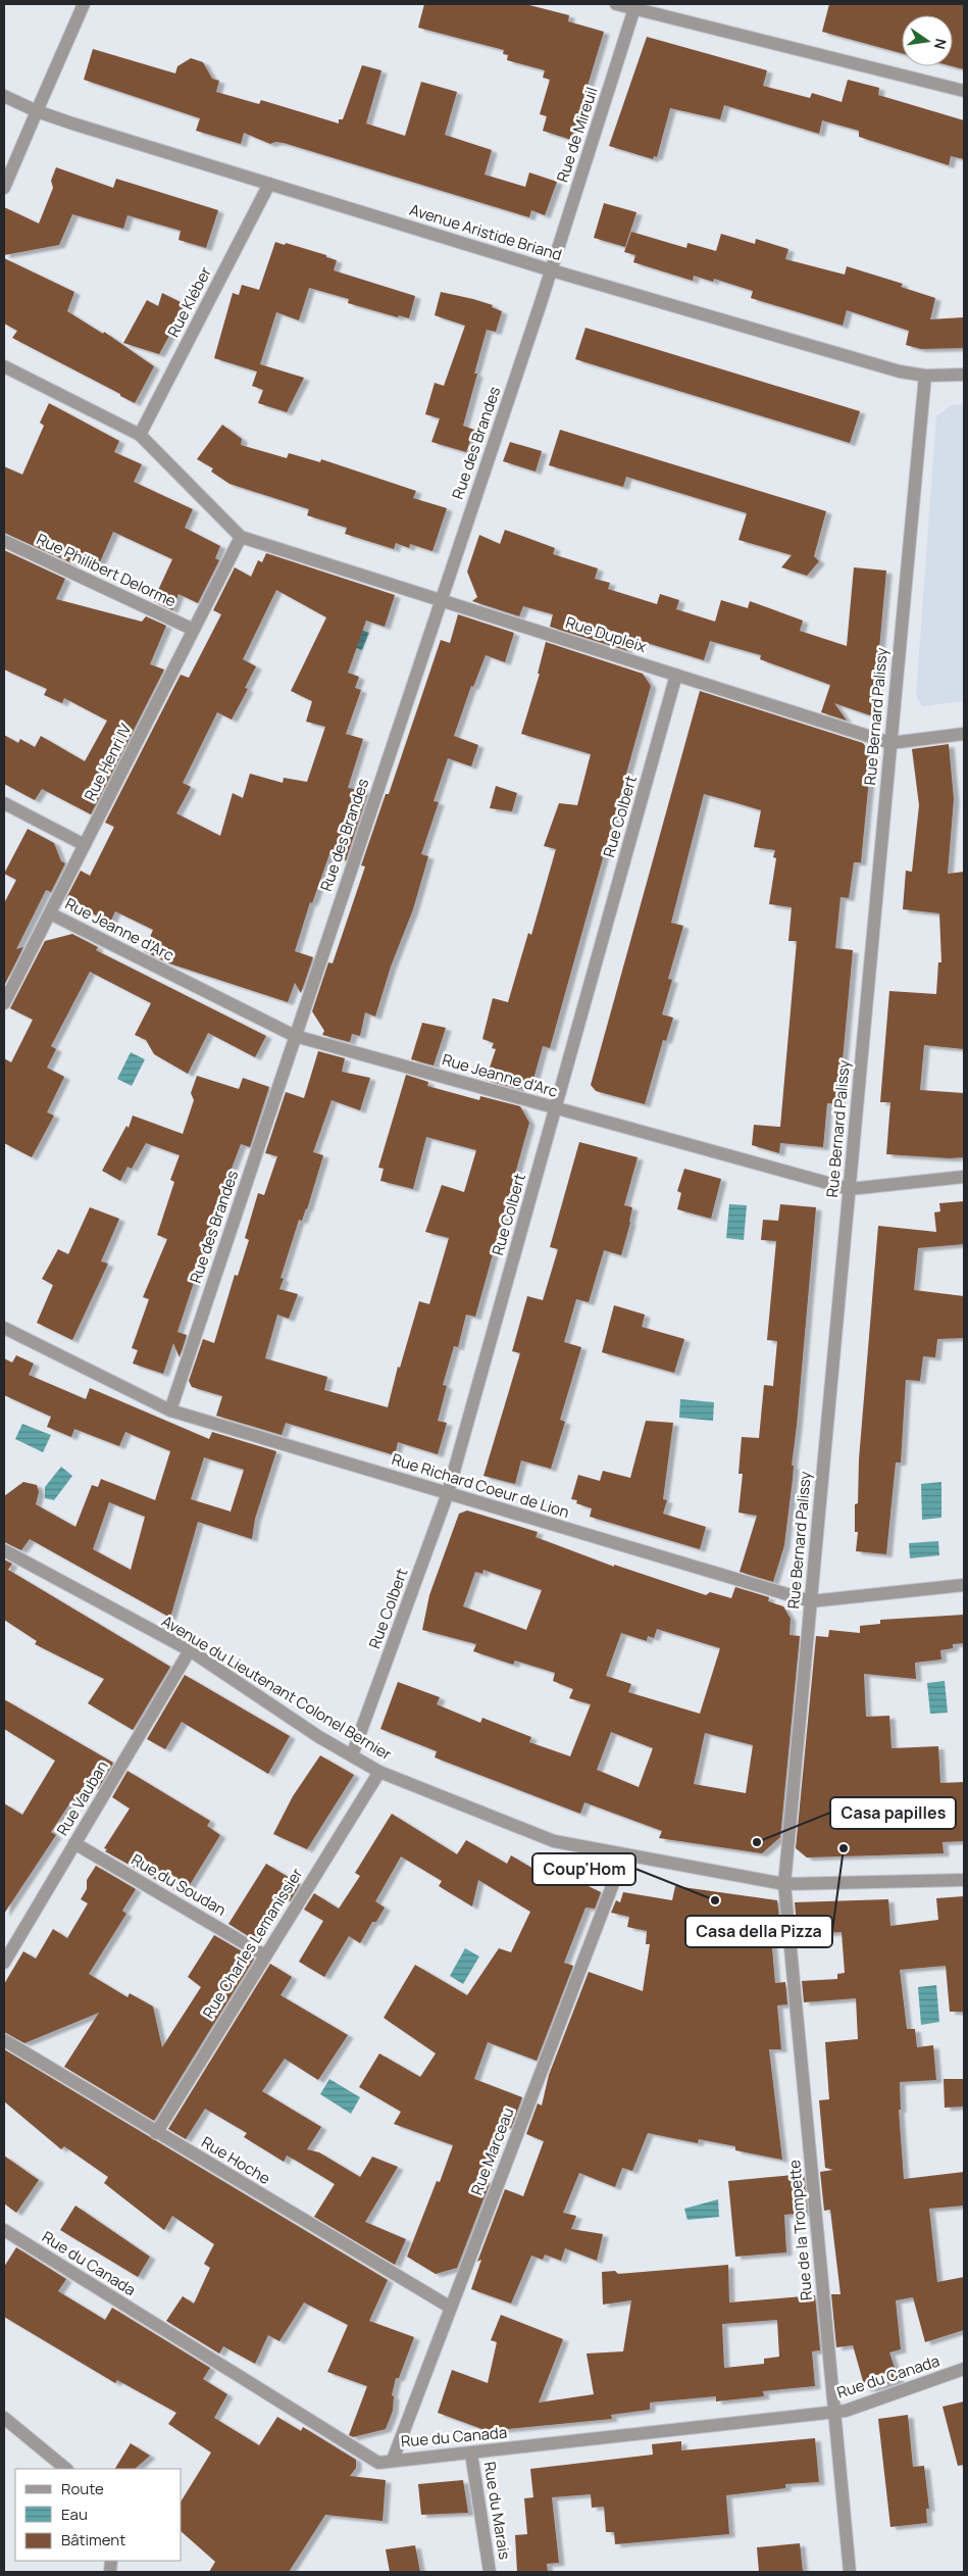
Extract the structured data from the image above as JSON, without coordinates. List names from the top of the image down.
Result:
{
  "streets": {
    "street": [
      "Rue de Mireuil",
      "Avenue Aristide Briand",
      "Rue Kléber",
      "Rue des Brandes",
      "Rue Philibert Delorme",
      "Rue Dupleix",
      "Rue Bernard Palissy",
      "Rue Henri IV",
      "Rue Colbert",
      "Rue Jeanne d'Arc",
      "Rue Richard Coeur de Lion",
      "Avenue du Lieutenant Colonel Bernier",
      "Rue Vauban",
      "Rue du Soudan",
      "Rue Charles Lemanissier",
      "Rue Marceau",
      "Rue Hoche",
      "Rue de la Trompette",
      "Rue du Canada",
      "Rue du Marais"
    ]
  },
  "crossings": [
    ["Rue de Mireuil", "Avenue Aristide Briand"],
    ["Rue de Mireuil", "Rue des Brandes"],
    ["Avenue Aristide Briand", "Rue Kléber"],
    ["Avenue Aristide Briand", "Rue des Brandes"],
    ["Avenue Aristide Briand", "Rue Bernard Palissy"],
    ["Rue des Brandes", "Rue Dupleix"],
    ["Rue des Brandes", "Rue Jeanne d'Arc"],
    ["Rue des Brandes", "Rue Richard Coeur de Lion"],
    ["Rue Philibert Delorme", "Rue Henri IV"],
    ["Rue Dupleix", "Rue Bernard Palissy"],
    ["Rue Dupleix", "Rue Henri IV"],
    ["Rue Dupleix", "Rue Colbert"],
    ["Rue Bernard Palissy", "Rue Jeanne d'Arc"],
    ["Rue Bernard Palissy", "Rue Richard Coeur de Lion"],
    ["Rue Bernard Palissy", "Avenue du Lieutenant Colonel Bernier"],
    ["Rue Bernard Palissy", "Rue de la Trompette"],
    ["Rue Henri IV", "Rue Jeanne d'Arc"],
    ["Rue Colbert", "Rue Jeanne d'Arc"],
    ["Rue Colbert", "Rue Richard Coeur de Lion"],
    ["Rue Colbert", "Avenue du Lieutenant Colonel Bernier"],
    ["Avenue du Lieutenant Colonel Bernier", "Rue Vauban"],
    ["Avenue du Lieutenant Colonel Bernier", "Rue Charles Lemanissier"],
    ["Avenue du Lieutenant Colonel Bernier", "Rue Marceau"],
    ["Avenue du Lieutenant Colonel Bernier", "Rue de la Trompette"],
    ["Rue Vauban", "Rue du Soudan"],
    ["Rue du Soudan", "Rue Charles Lemanissier"],
    ["Rue Charles Lemanissier", "Rue Hoche"],
    ["Rue Marceau", "Rue Hoche"],
    ["Rue Marceau", "Rue du Canada"],
    ["Rue de la Trompette", "Rue du Canada"],
    ["Rue du Canada", "Rue du Marais"]
  ],
  "places": ["Casa papilles", "Casa della Pizza", "Coup'Hom"],
  "legend": ["Route", "Eau", "Bâtiment"],
  "north": "right"
}
